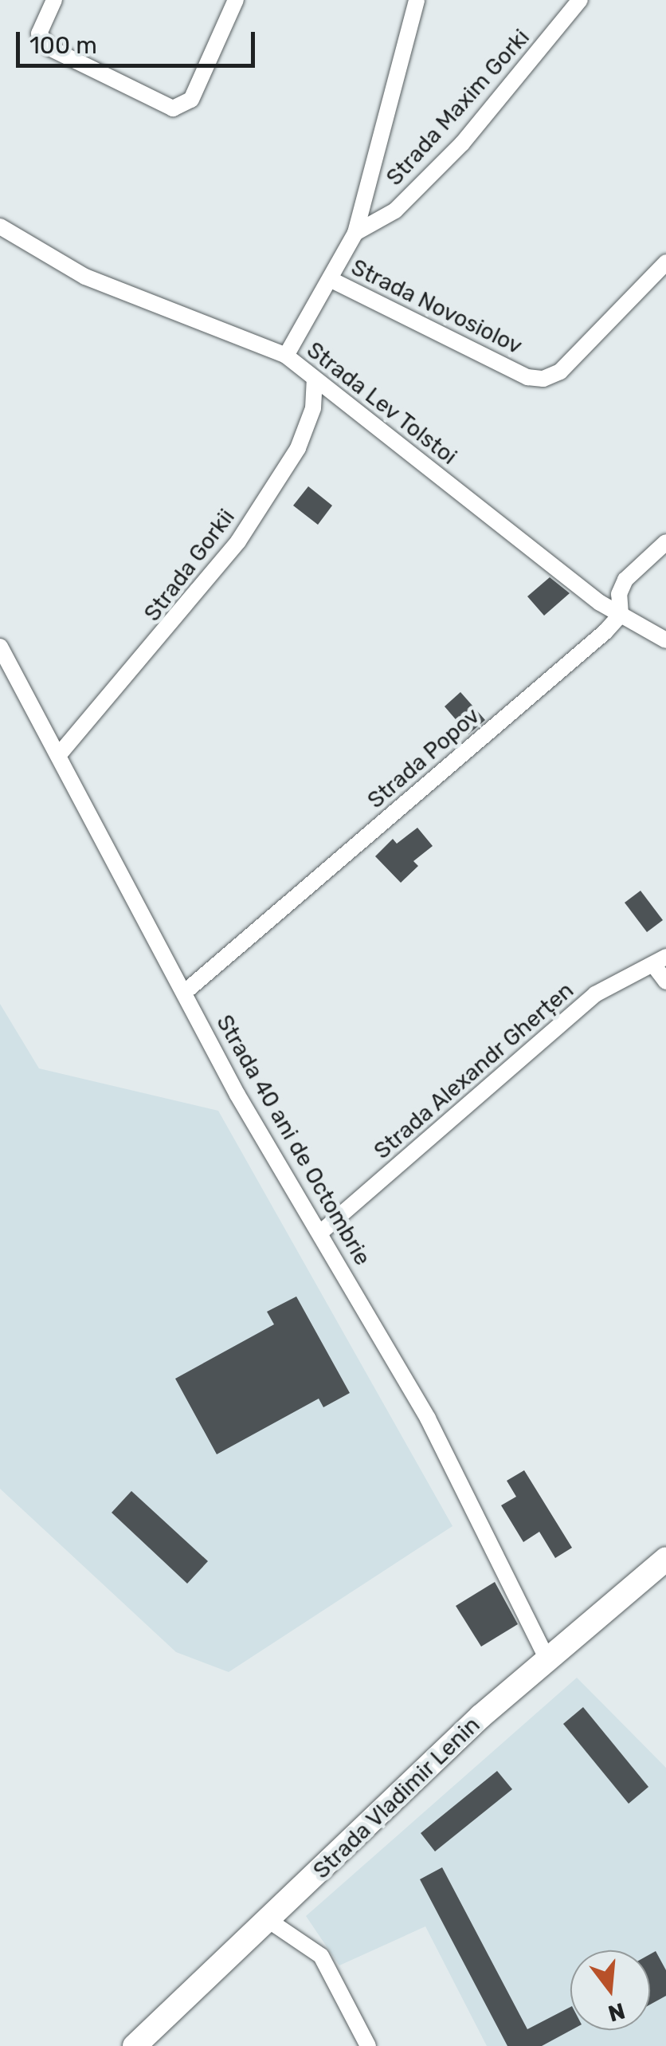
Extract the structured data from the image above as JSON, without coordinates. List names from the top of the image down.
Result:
{
  "streets": {
    "main road": ["Strada Vladimir Lenin"],
    "street": [
      "Strada Maxim Gorki",
      "Strada Novosiolov",
      "Strada Lev Tolstoi",
      "Strada Gorkii",
      "Strada Popov",
      "Strada Alexandr Gherțen",
      "Strada 40 ani de Octombrie"
    ]
  },
  "crossings": [
    ["Strada Lev Tolstoi", "Strada Gorkii"],
    ["Strada Lev Tolstoi", "Strada Popov"],
    ["Strada Gorkii", "Strada 40 ani de Octombrie"],
    ["Strada Popov", "Strada 40 ani de Octombrie"],
    ["Strada Alexandr Gherțen", "Strada 40 ani de Octombrie"],
    ["Strada 40 ani de Octombrie", "Strada Vladimir Lenin"]
  ],
  "scale_bar": "100 m",
  "north": "bottom"
}
